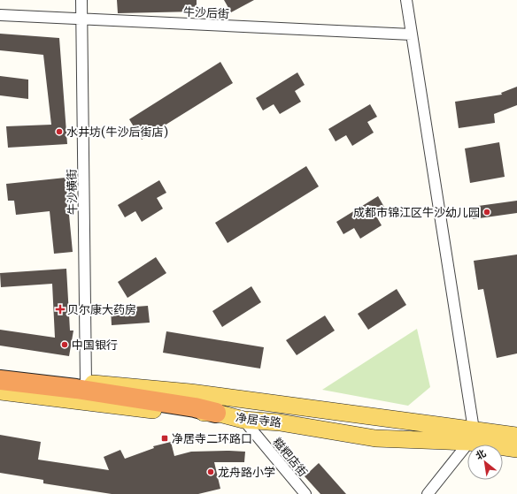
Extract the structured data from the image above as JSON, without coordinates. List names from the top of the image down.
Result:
{
  "streets": {
    "main road": ["净居寺路"],
    "street": ["牛沙后街", "牛沙横街", "糍粑店街"]
  },
  "crossings": [
    ["牛沙后街", "牛沙横街"],
    ["牛沙横街", "净居寺路"],
    ["净居寺路", "糍粑店街"]
  ],
  "places": {
    "other": [
      "水井坊(牛沙后街店)",
      "成都市锦江区牛沙幼儿园",
      "中国银行",
      "龙舟路小学"
    ],
    "health": ["贝尔康大药房"],
    "transit": ["净居寺二环路口"]
  },
  "north": "top left"
}
